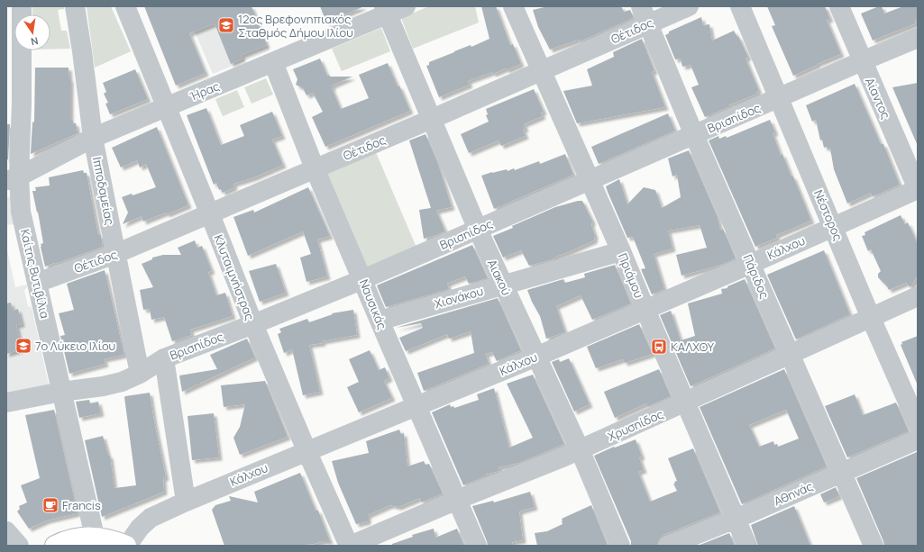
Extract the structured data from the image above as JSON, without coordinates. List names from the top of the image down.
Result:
{
  "streets": {
    "street": [
      "Θέτιδος",
      "Ήρας",
      "Αίαντος",
      "Βρισηίδος",
      "Ιπποδαμείας",
      "Νέστορος",
      "Κάλχου",
      "Καίτης Βυτιβίλια",
      "Πριάμου",
      "Πάριδος",
      "Κλυταιμνήστρας",
      "Αιακού",
      "Χιονάκου",
      "Ναυσικάς",
      "Χρυσηίδος",
      "Αθηνάς"
    ]
  },
  "crossings": [
    ["Θέτιδος", "Ιπποδαμείας"],
    ["Θέτιδος", "Καίτης Βυτιβίλια"],
    ["Θέτιδος", "Πριάμου"],
    ["Θέτιδος", "Πάριδος"],
    ["Θέτιδος", "Κλυταιμνήστρας"],
    ["Θέτιδος", "Αιακού"],
    ["Θέτιδος", "Ναυσικάς"],
    ["Ήρας", "Ιπποδαμείας"],
    ["Ήρας", "Καίτης Βυτιβίλια"],
    ["Ήρας", "Κλυταιμνήστρας"],
    ["Ήρας", "Αιακού"],
    ["Ήρας", "Ναυσικάς"],
    ["Αίαντος", "Βρισηίδος"],
    ["Αίαντος", "Κάλχου"],
    ["Βρισηίδος", "Ιπποδαμείας"],
    ["Βρισηίδος", "Νέστορος"],
    ["Βρισηίδος", "Καίτης Βυτιβίλια"],
    ["Βρισηίδος", "Πριάμου"],
    ["Βρισηίδος", "Πάριδος"],
    ["Βρισηίδος", "Κλυταιμνήστρας"],
    ["Βρισηίδος", "Αιακού"],
    ["Βρισηίδος", "Ναυσικάς"],
    ["Νέστορος", "Κάλχου"],
    ["Νέστορος", "Χρυσηίδος"],
    ["Κάλχου", "Πριάμου"],
    ["Κάλχου", "Πάριδος"],
    ["Κάλχου", "Κλυταιμνήστρας"],
    ["Κάλχου", "Αιακού"],
    ["Κάλχου", "Ναυσικάς"],
    ["Πριάμου", "Χιονάκου"],
    ["Πριάμου", "Χρυσηίδος"],
    ["Πριάμου", "Αθηνάς"],
    ["Πάριδος", "Χρυσηίδος"],
    ["Πάριδος", "Αθηνάς"],
    ["Κλυταιμνήστρας", "Χρυσηίδος"],
    ["Αιακού", "Χιονάκου"],
    ["Αιακού", "Χρυσηίδος"],
    ["Χιονάκου", "Ναυσικάς"],
    ["Ναυσικάς", "Χρυσηίδος"]
  ],
  "places": {
    "school or university": ["12ος Βρεφονηπιακός Σταθμός Δήμου Ιλίου", "7ο Λύκειο Ιλίου"],
    "bus stop": ["ΚΑΛΧΟΥ"],
    "cafe": ["Francis"]
  },
  "north": "bottom"
}
